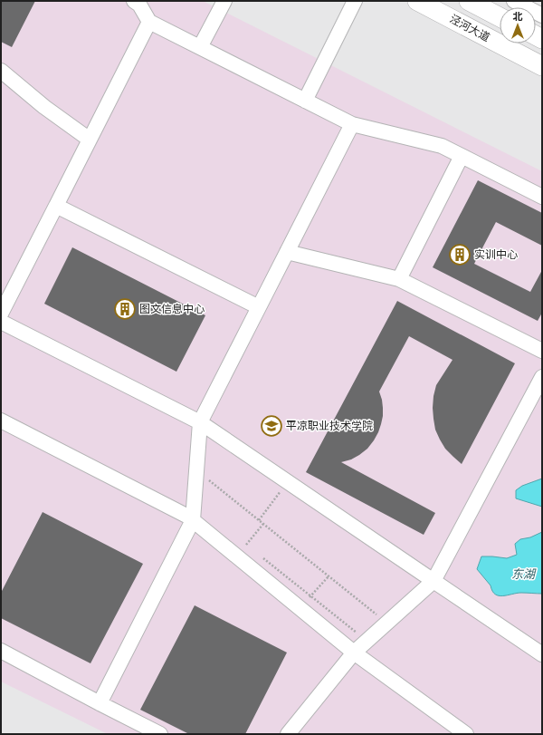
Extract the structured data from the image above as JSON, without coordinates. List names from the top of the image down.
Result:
{
  "streets": {
    "main road": ["泾河大道"]
  },
  "water": ["东湖"],
  "places": {
    "building": ["实训中心", "图文信息中心"],
    "school or university": ["平凉职业技术学院"]
  },
  "north": "top"
}
